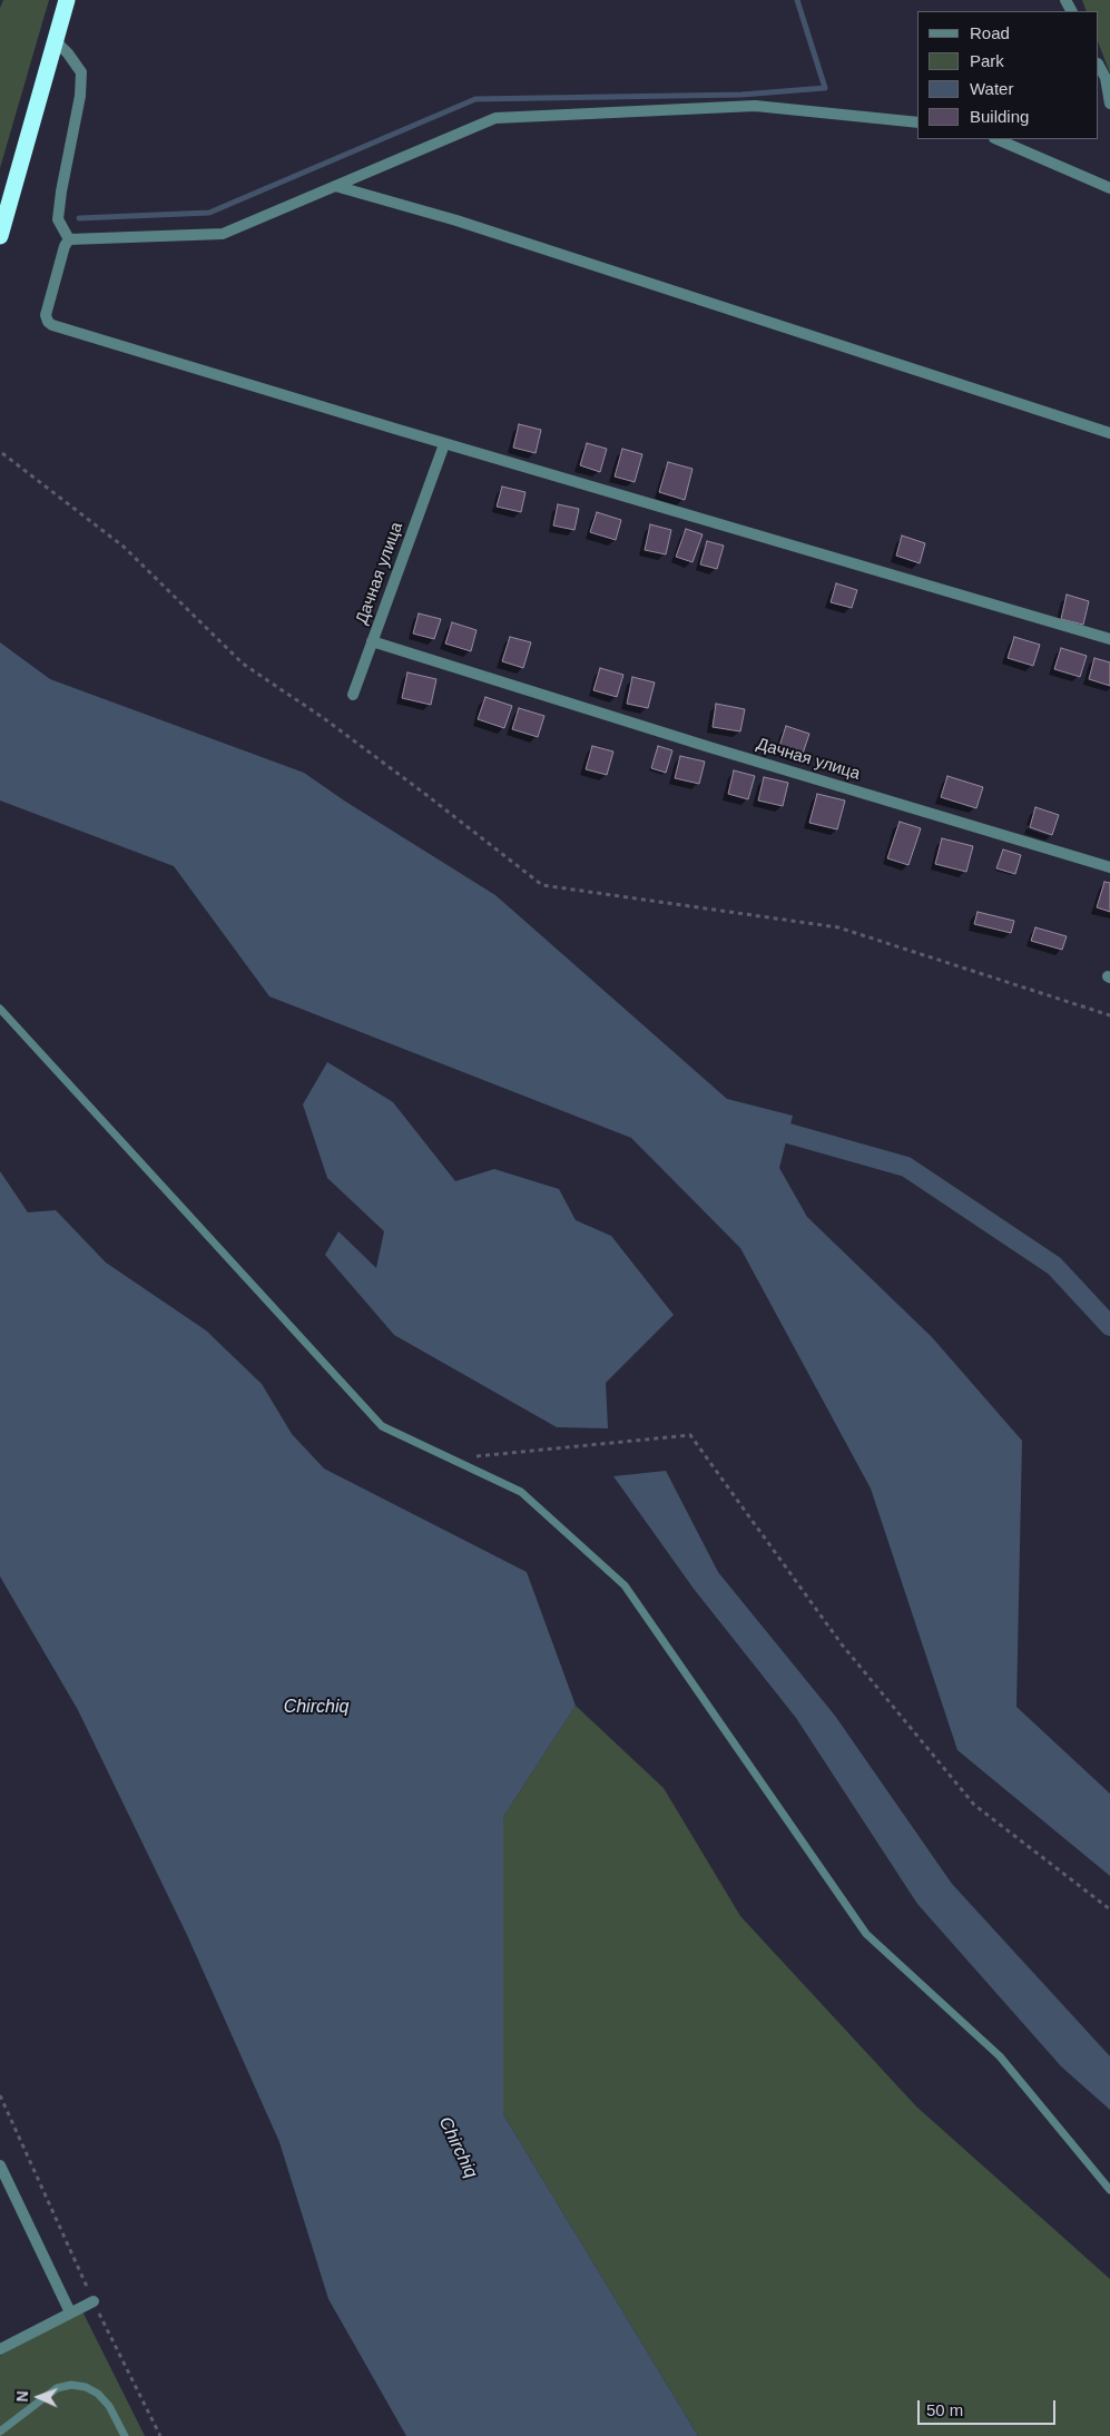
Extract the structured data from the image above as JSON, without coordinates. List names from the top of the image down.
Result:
{
  "streets": {
    "street": ["Дачная улица"]
  },
  "water": ["Chirchiq"],
  "legend": [
    "Road",
    "Park",
    "Water",
    "Building"
  ],
  "scale_bar": "50 m",
  "north": "left"
}
